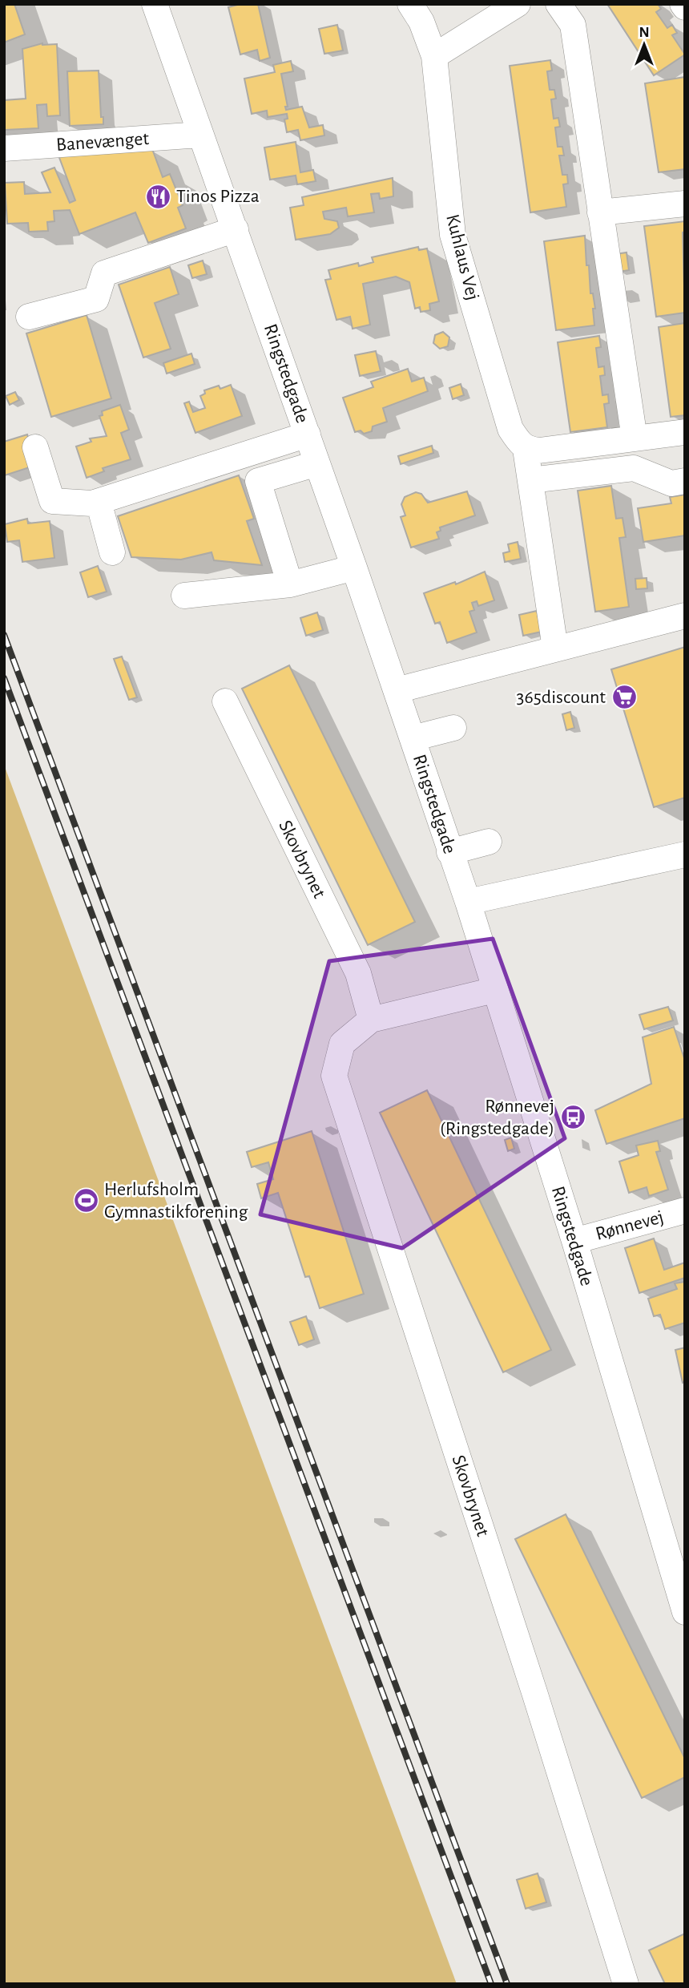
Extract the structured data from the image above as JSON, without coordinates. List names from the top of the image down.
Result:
{
  "streets": {
    "street": [
      "Banevænget",
      "Kuhlaus Vej",
      "Ringstedgade",
      "Skovbrynet",
      "Rønnevej"
    ]
  },
  "crossings": [
    ["Banevænget", "Ringstedgade"],
    ["Ringstedgade", "Skovbrynet"],
    ["Ringstedgade", "Rønnevej"]
  ],
  "places": {
    "restaurant": ["Tinos Pizza"],
    "supermarket": ["365discount"],
    "bus stop": ["Rønnevej (Ringstedgade)"],
    "sports": ["Herlufsholm Gymnastikforening"]
  },
  "north": "top"
}
